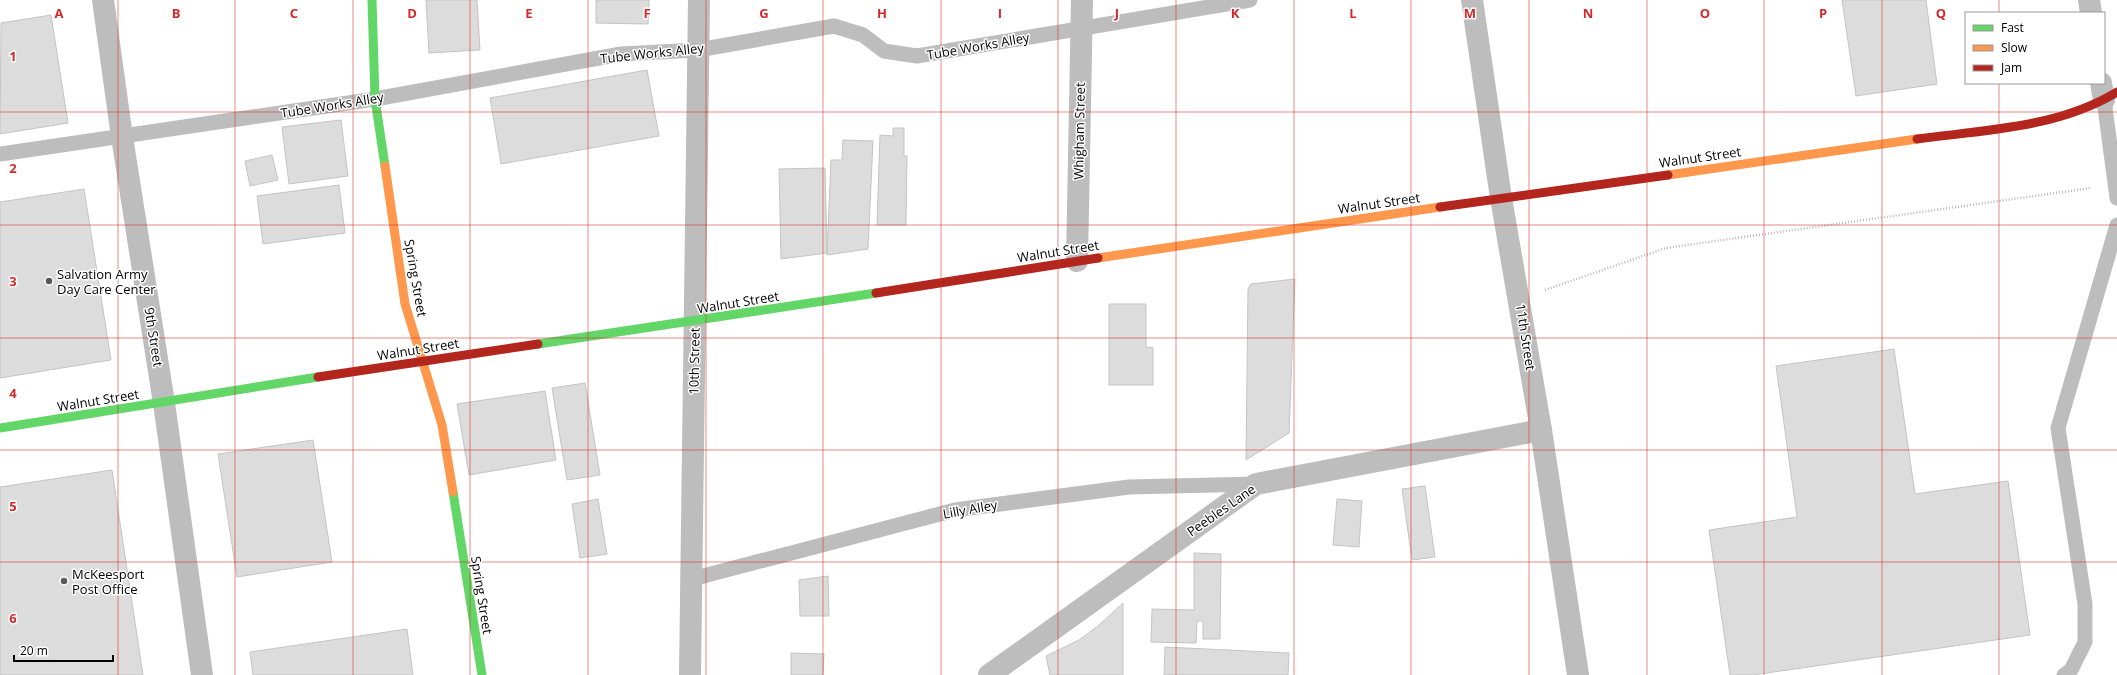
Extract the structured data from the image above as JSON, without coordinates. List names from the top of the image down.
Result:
{
  "streets": {
    "main road": ["Walnut Street", "Spring Street"],
    "street": [
      "Whigham Street",
      "9th Street",
      "11th Street",
      "10th Street",
      "Peebles Lane"
    ],
    "lane": ["Tube Works Alley", "Lilly Alley"]
  },
  "crossings": [
    ["Tube Works Alley", "Whigham Street"],
    ["Tube Works Alley", "Spring Street"],
    ["Tube Works Alley", "9th Street"],
    ["Tube Works Alley", "10th Street"],
    ["Whigham Street", "Walnut Street"],
    ["Walnut Street", "Spring Street"],
    ["Walnut Street", "9th Street"],
    ["Walnut Street", "11th Street"],
    ["Walnut Street", "10th Street"],
    ["11th Street", "Peebles Lane"],
    ["10th Street", "Lilly Alley"],
    ["Lilly Alley", "Peebles Lane"]
  ],
  "places": ["Salvation Army Day Care Center", "McKeesport Post Office"],
  "legend": ["Fast", "Slow", "Jam"],
  "scale_bar": "20 m",
  "grid": {
    "columns": [
      "A",
      "B",
      "C",
      "D",
      "E",
      "F",
      "G",
      "H",
      "I",
      "J",
      "K",
      "L",
      "M",
      "N",
      "O",
      "P",
      "Q"
    ],
    "rows": [
      "1",
      "2",
      "3",
      "4",
      "5",
      "6"
    ]
  }
}
